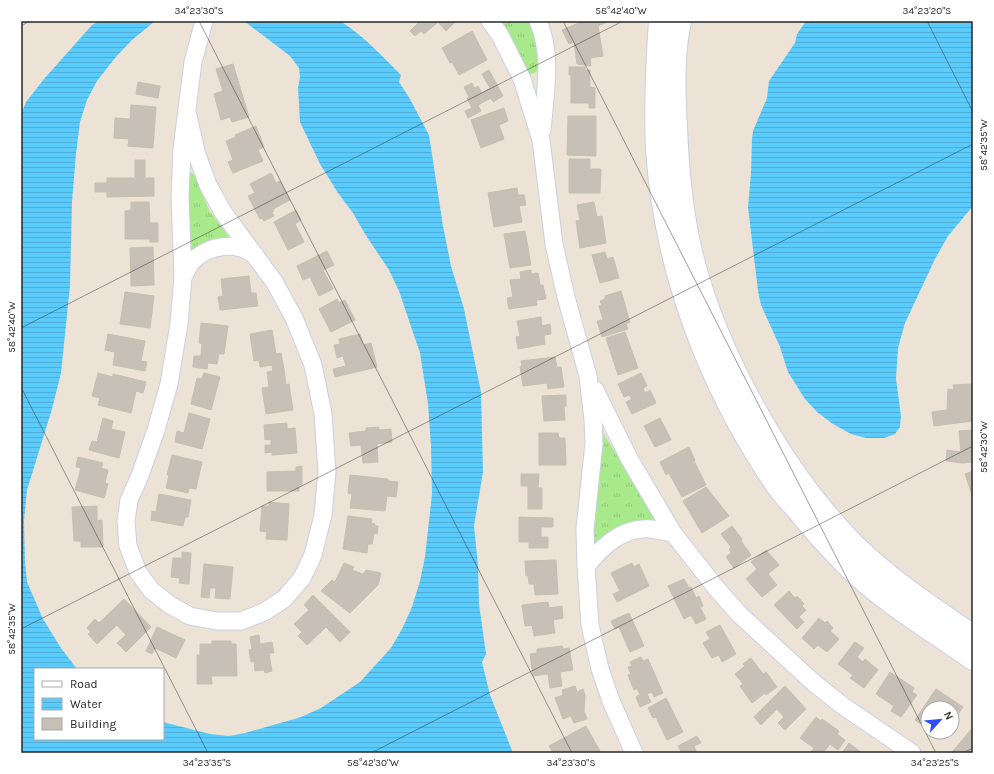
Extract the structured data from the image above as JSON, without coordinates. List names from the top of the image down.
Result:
{
  "legend": ["Road", "Water", "Building"],
  "north": "top right",
  "coordinates": [
    "34°23'30\"S",
    "58°42'40\"W",
    "34°23'20\"S",
    "58°42'35\"W",
    "58°42'30\"W",
    "34°23'35\"S",
    "34°23'25\"S"
  ]
}
